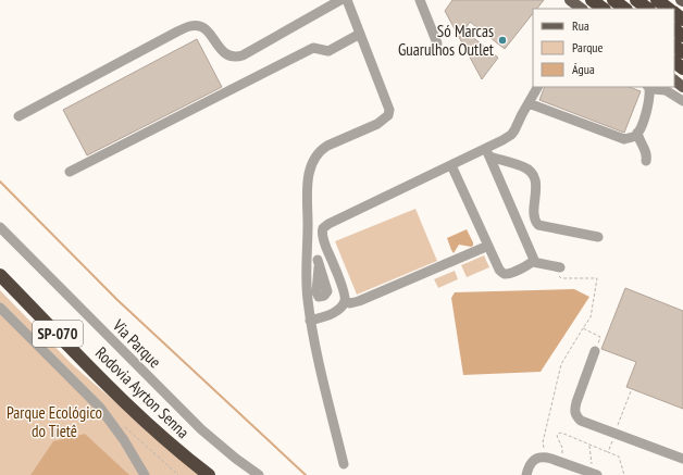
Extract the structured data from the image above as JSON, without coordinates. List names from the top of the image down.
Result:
{
  "streets": {
    "highway": ["SP-070", "Rodovia Ayrton Senna"],
    "street": ["Via Parque"]
  },
  "parks": ["Parque Ecológico do Tietê"],
  "places": ["Só Marcas Guarulhos Outlet"],
  "legend": ["Rua", "Parque", "Água"]
}
